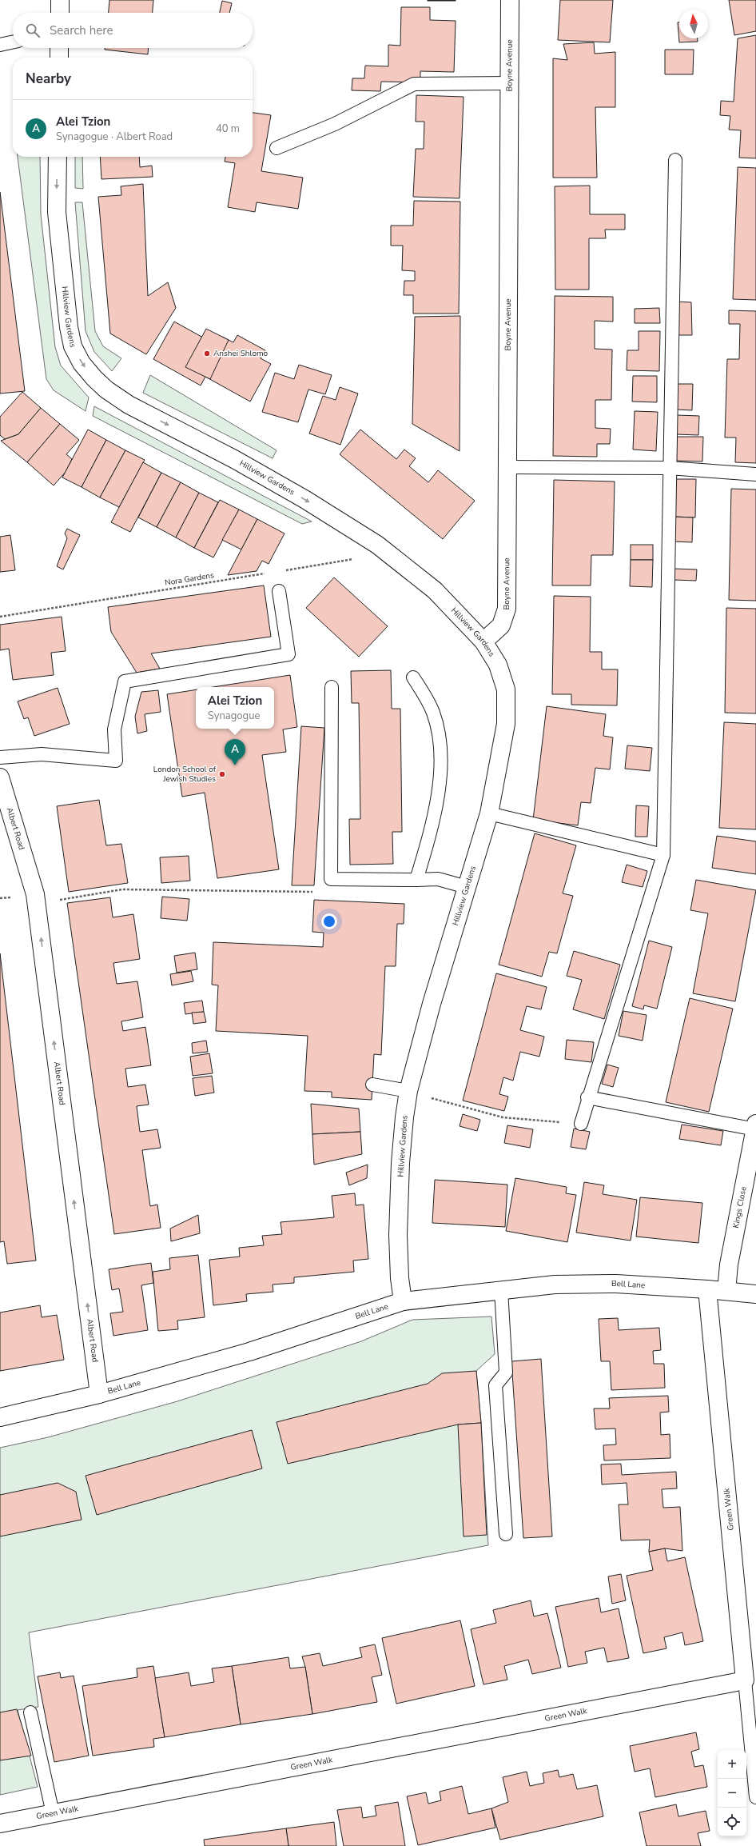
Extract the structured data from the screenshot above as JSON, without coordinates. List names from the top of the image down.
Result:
{
  "streets": {
    "street": [
      "Boyne Avenue",
      "Hillview Gardens",
      "Albert Road",
      "Kings Close",
      "Bell Lane",
      "Green Walk"
    ],
    "path": ["Nora Gardens"]
  },
  "crossings": [
    ["Boyne Avenue", "Hillview Gardens"],
    ["Hillview Gardens", "Bell Lane"],
    ["Albert Road", "Bell Lane"],
    ["Kings Close", "Bell Lane"],
    ["Bell Lane", "Green Walk"]
  ],
  "one_way": ["Hillview Gardens", "Albert Road"],
  "places": ["Anshei Shlomo", "London School of Jewish Studies"],
  "north": "top",
  "page": {
    "search": "Search here",
    "heading": "Nearby",
    "list": [
      {
        "mark": "A",
        "name": "Alei Tzion",
        "note": "Synagogue · Albert Road",
        "value": "40 m"
      }
    ],
    "popup": ["Alei Tzion", "Synagogue"],
    "pins": "A",
    "map_buttons": ["+", "−"]
  }
}
